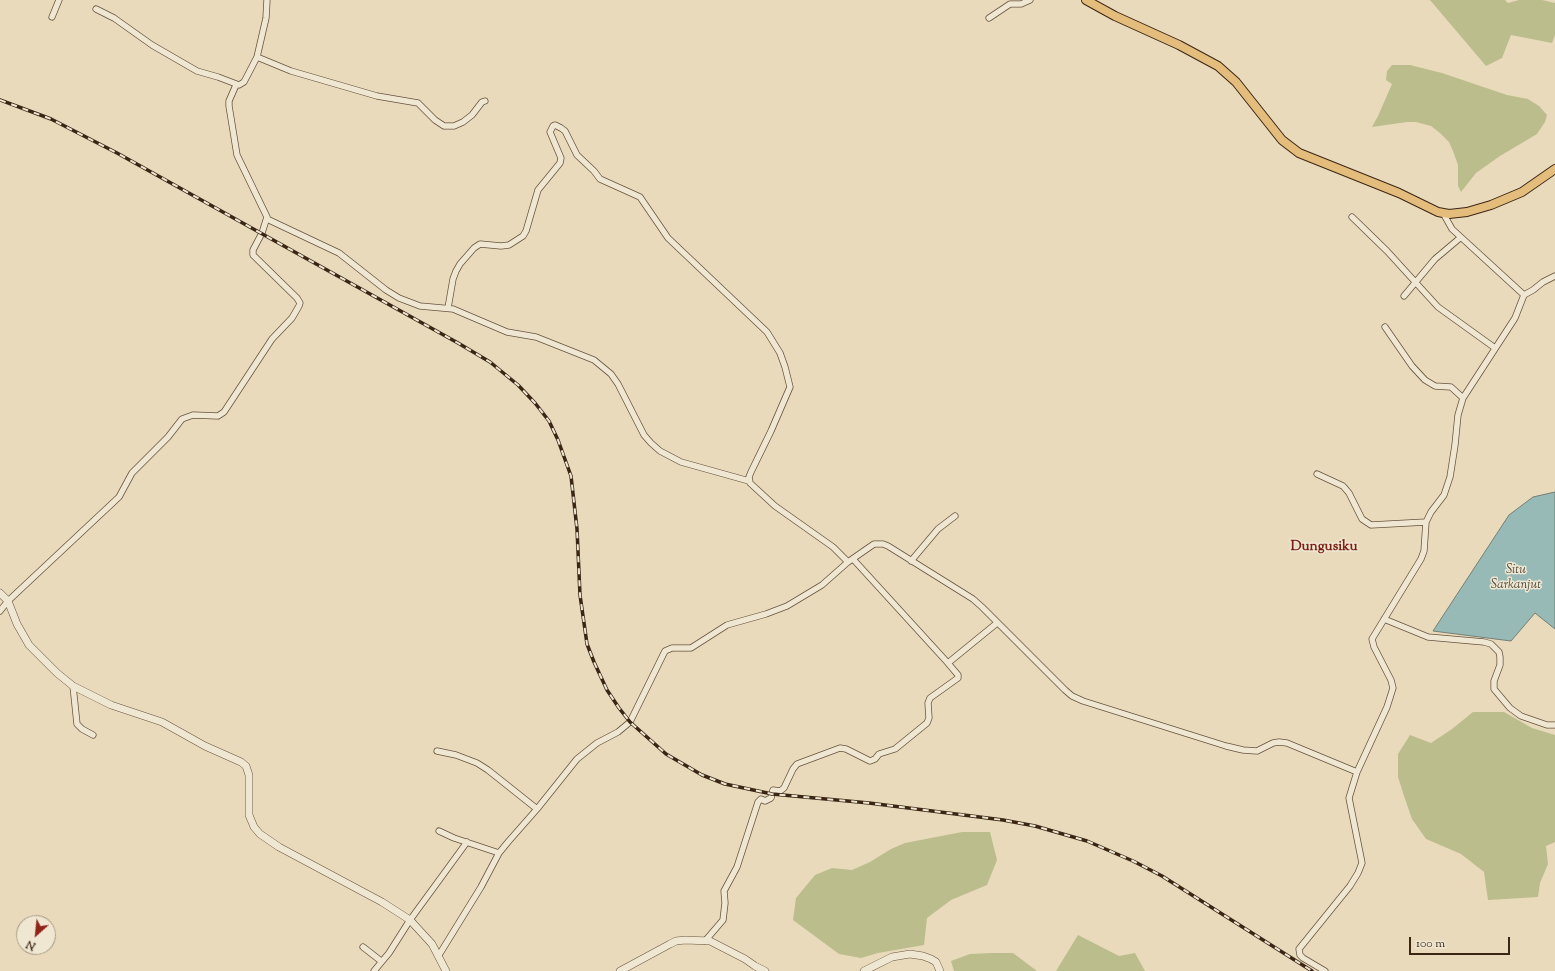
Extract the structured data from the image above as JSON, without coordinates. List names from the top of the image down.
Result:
{
  "districts": ["Dungusiku"],
  "water": ["Situ Sarkanjut"],
  "scale_bar": "100 m",
  "north": "bottom left"
}
